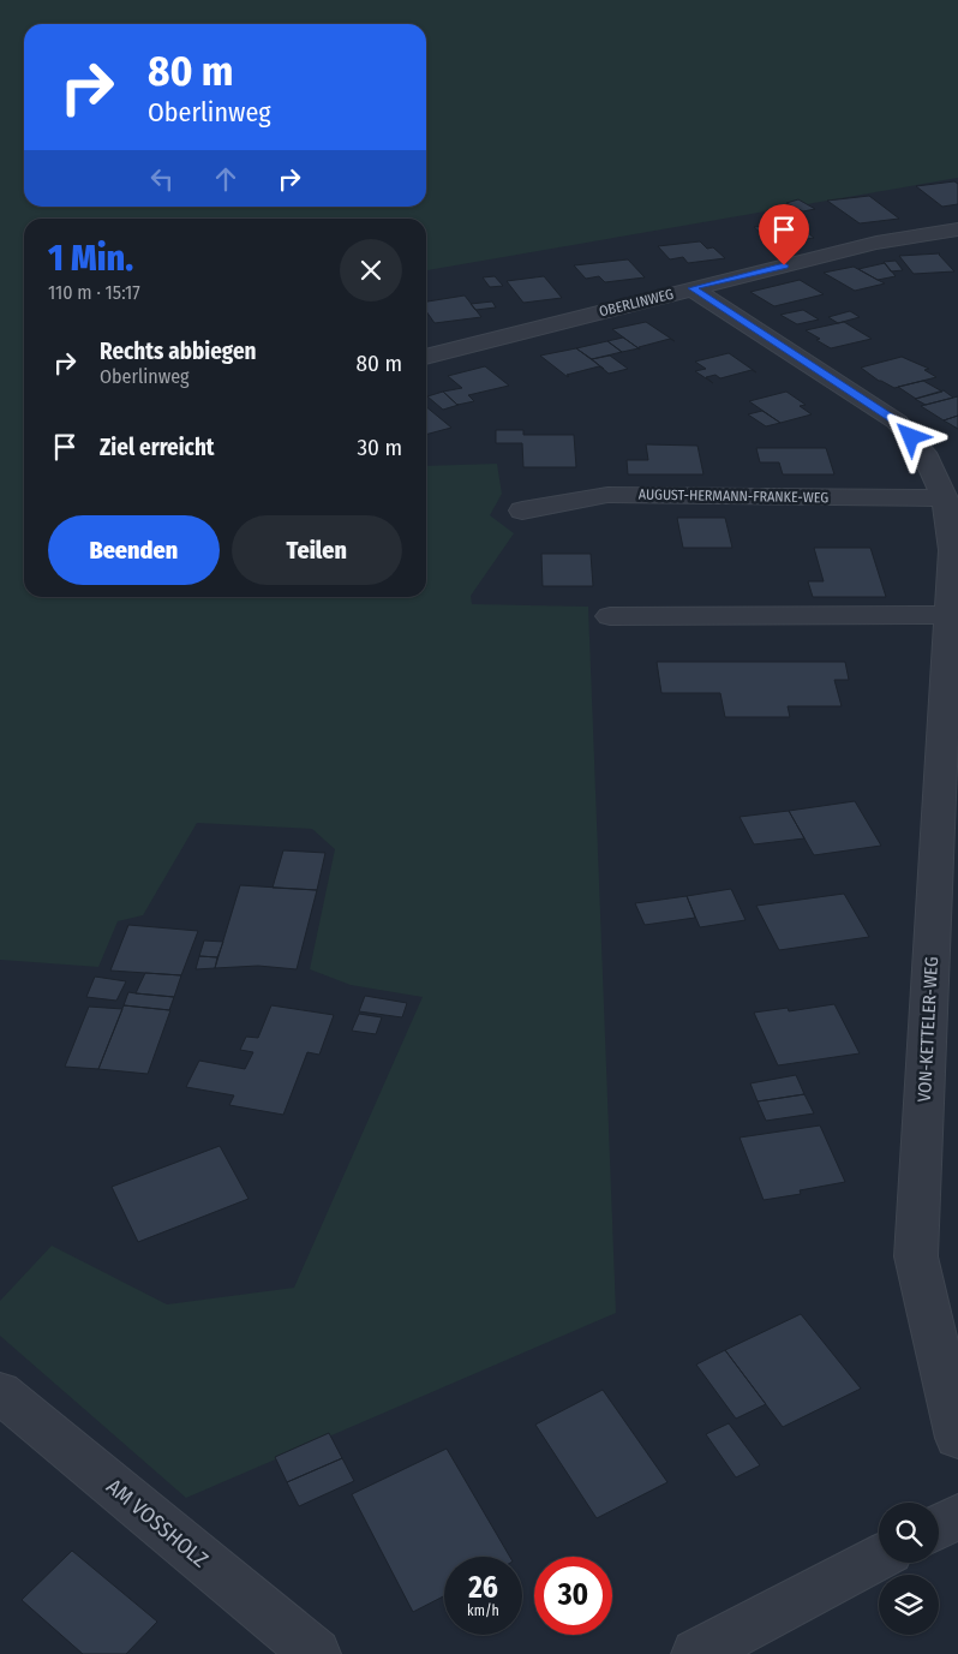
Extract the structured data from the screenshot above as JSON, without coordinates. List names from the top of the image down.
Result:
{
  "streets": {
    "street": [
      "OBERLINWEG",
      "AUGUST-HERMANN-FRANKE-WEG",
      "VON-KETTELER-WEG",
      "AM VOSSHOLZ"
    ]
  },
  "crossings": [
    ["OBERLINWEG", "VON-KETTELER-WEG"],
    ["AUGUST-HERMANN-FRANKE-WEG", "VON-KETTELER-WEG"]
  ],
  "page": {
    "turn": ["80 m", "Oberlinweg"],
    "heading": ["1 Min.", "110 m · 15:17"],
    "list": [
      {
        "name": "Rechts abbiegen",
        "note": "Oberlinweg",
        "value": "80 m"
      },
      {
        "name": "Ziel erreicht",
        "value": "30 m"
      }
    ],
    "buttons": ["Beenden", "Teilen"],
    "speed": "26 km/h",
    "limit": "30"
  }
}
